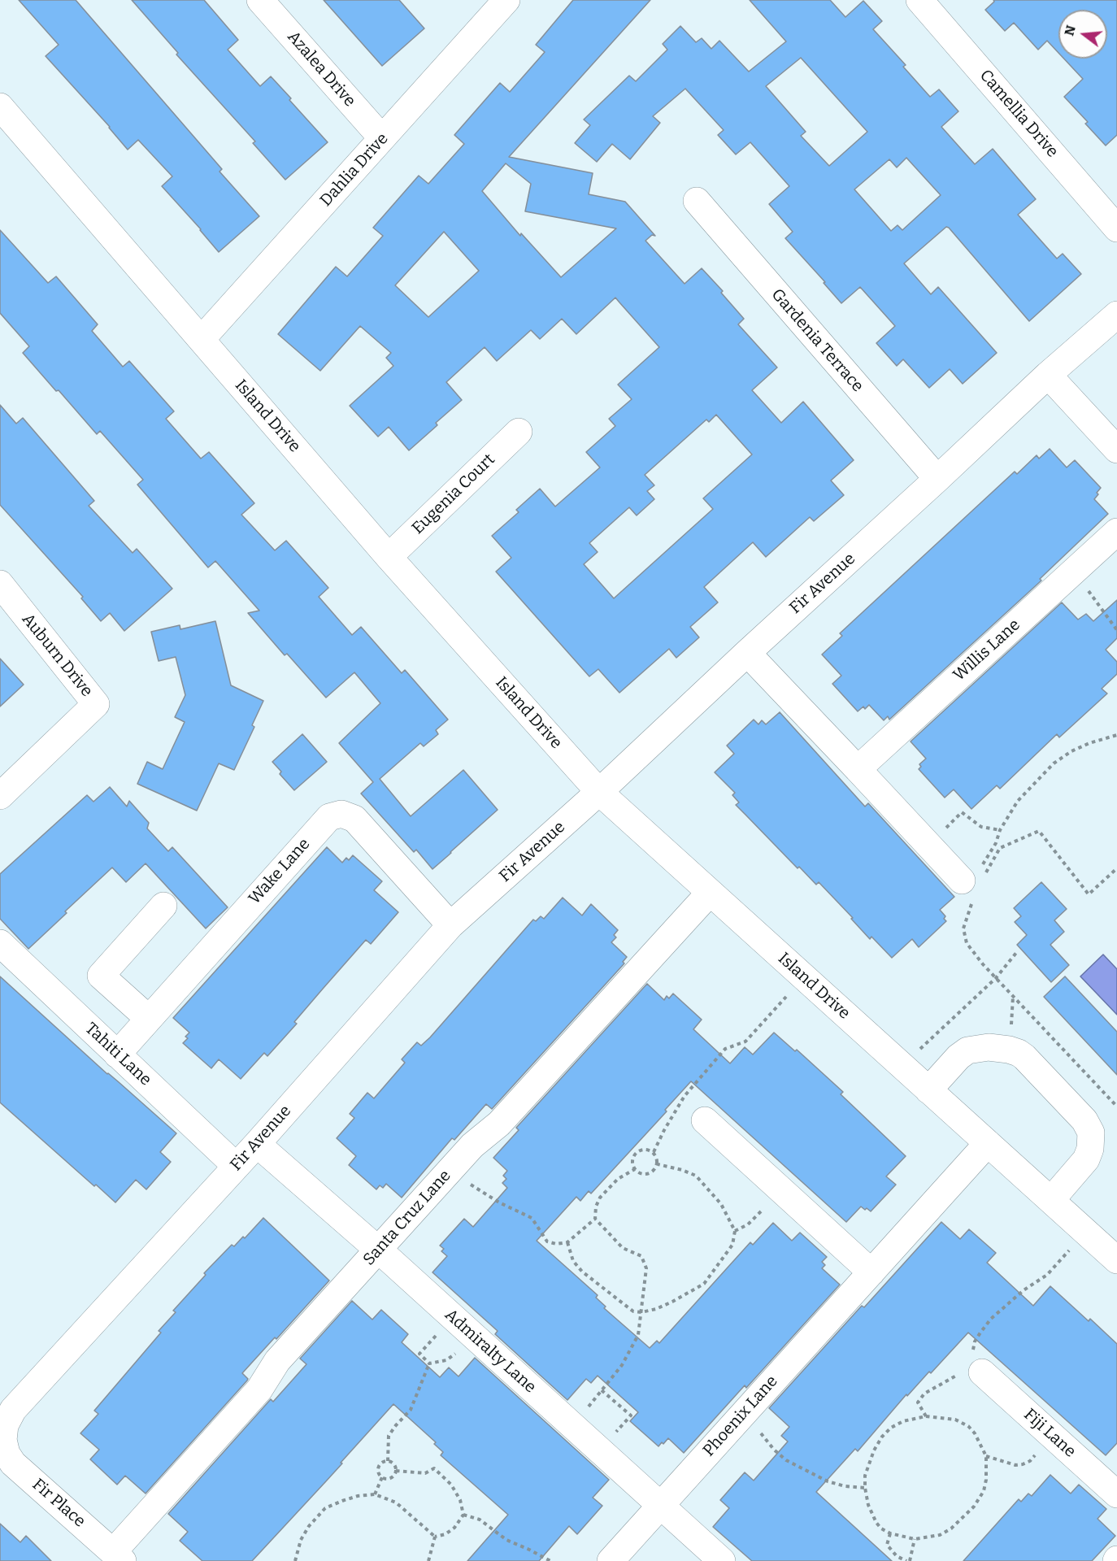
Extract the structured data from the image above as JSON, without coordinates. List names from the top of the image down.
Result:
{
  "streets": {
    "street": [
      "Azalea Drive",
      "Camellia Drive",
      "Dahlia Drive",
      "Gardenia Terrace",
      "Island Drive",
      "Eugenia Court",
      "Fir Avenue",
      "Willis Lane",
      "Auburn Drive",
      "Wake Lane",
      "Tahiti Lane",
      "Santa Cruz Lane",
      "Admiralty Lane",
      "Phoenix Lane",
      "Fiji Lane",
      "Fir Place"
    ]
  },
  "crossings": [
    ["Azalea Drive", "Dahlia Drive"],
    ["Dahlia Drive", "Island Drive"],
    ["Gardenia Terrace", "Fir Avenue"],
    ["Island Drive", "Eugenia Court"],
    ["Island Drive", "Fir Avenue"],
    ["Island Drive", "Santa Cruz Lane"],
    ["Island Drive", "Phoenix Lane"],
    ["Fir Avenue", "Wake Lane"],
    ["Fir Avenue", "Tahiti Lane"],
    ["Fir Avenue", "Admiralty Lane"],
    ["Fir Avenue", "Fir Place"],
    ["Wake Lane", "Tahiti Lane"],
    ["Santa Cruz Lane", "Admiralty Lane"],
    ["Santa Cruz Lane", "Fir Place"],
    ["Admiralty Lane", "Phoenix Lane"]
  ],
  "north": "left"
}
